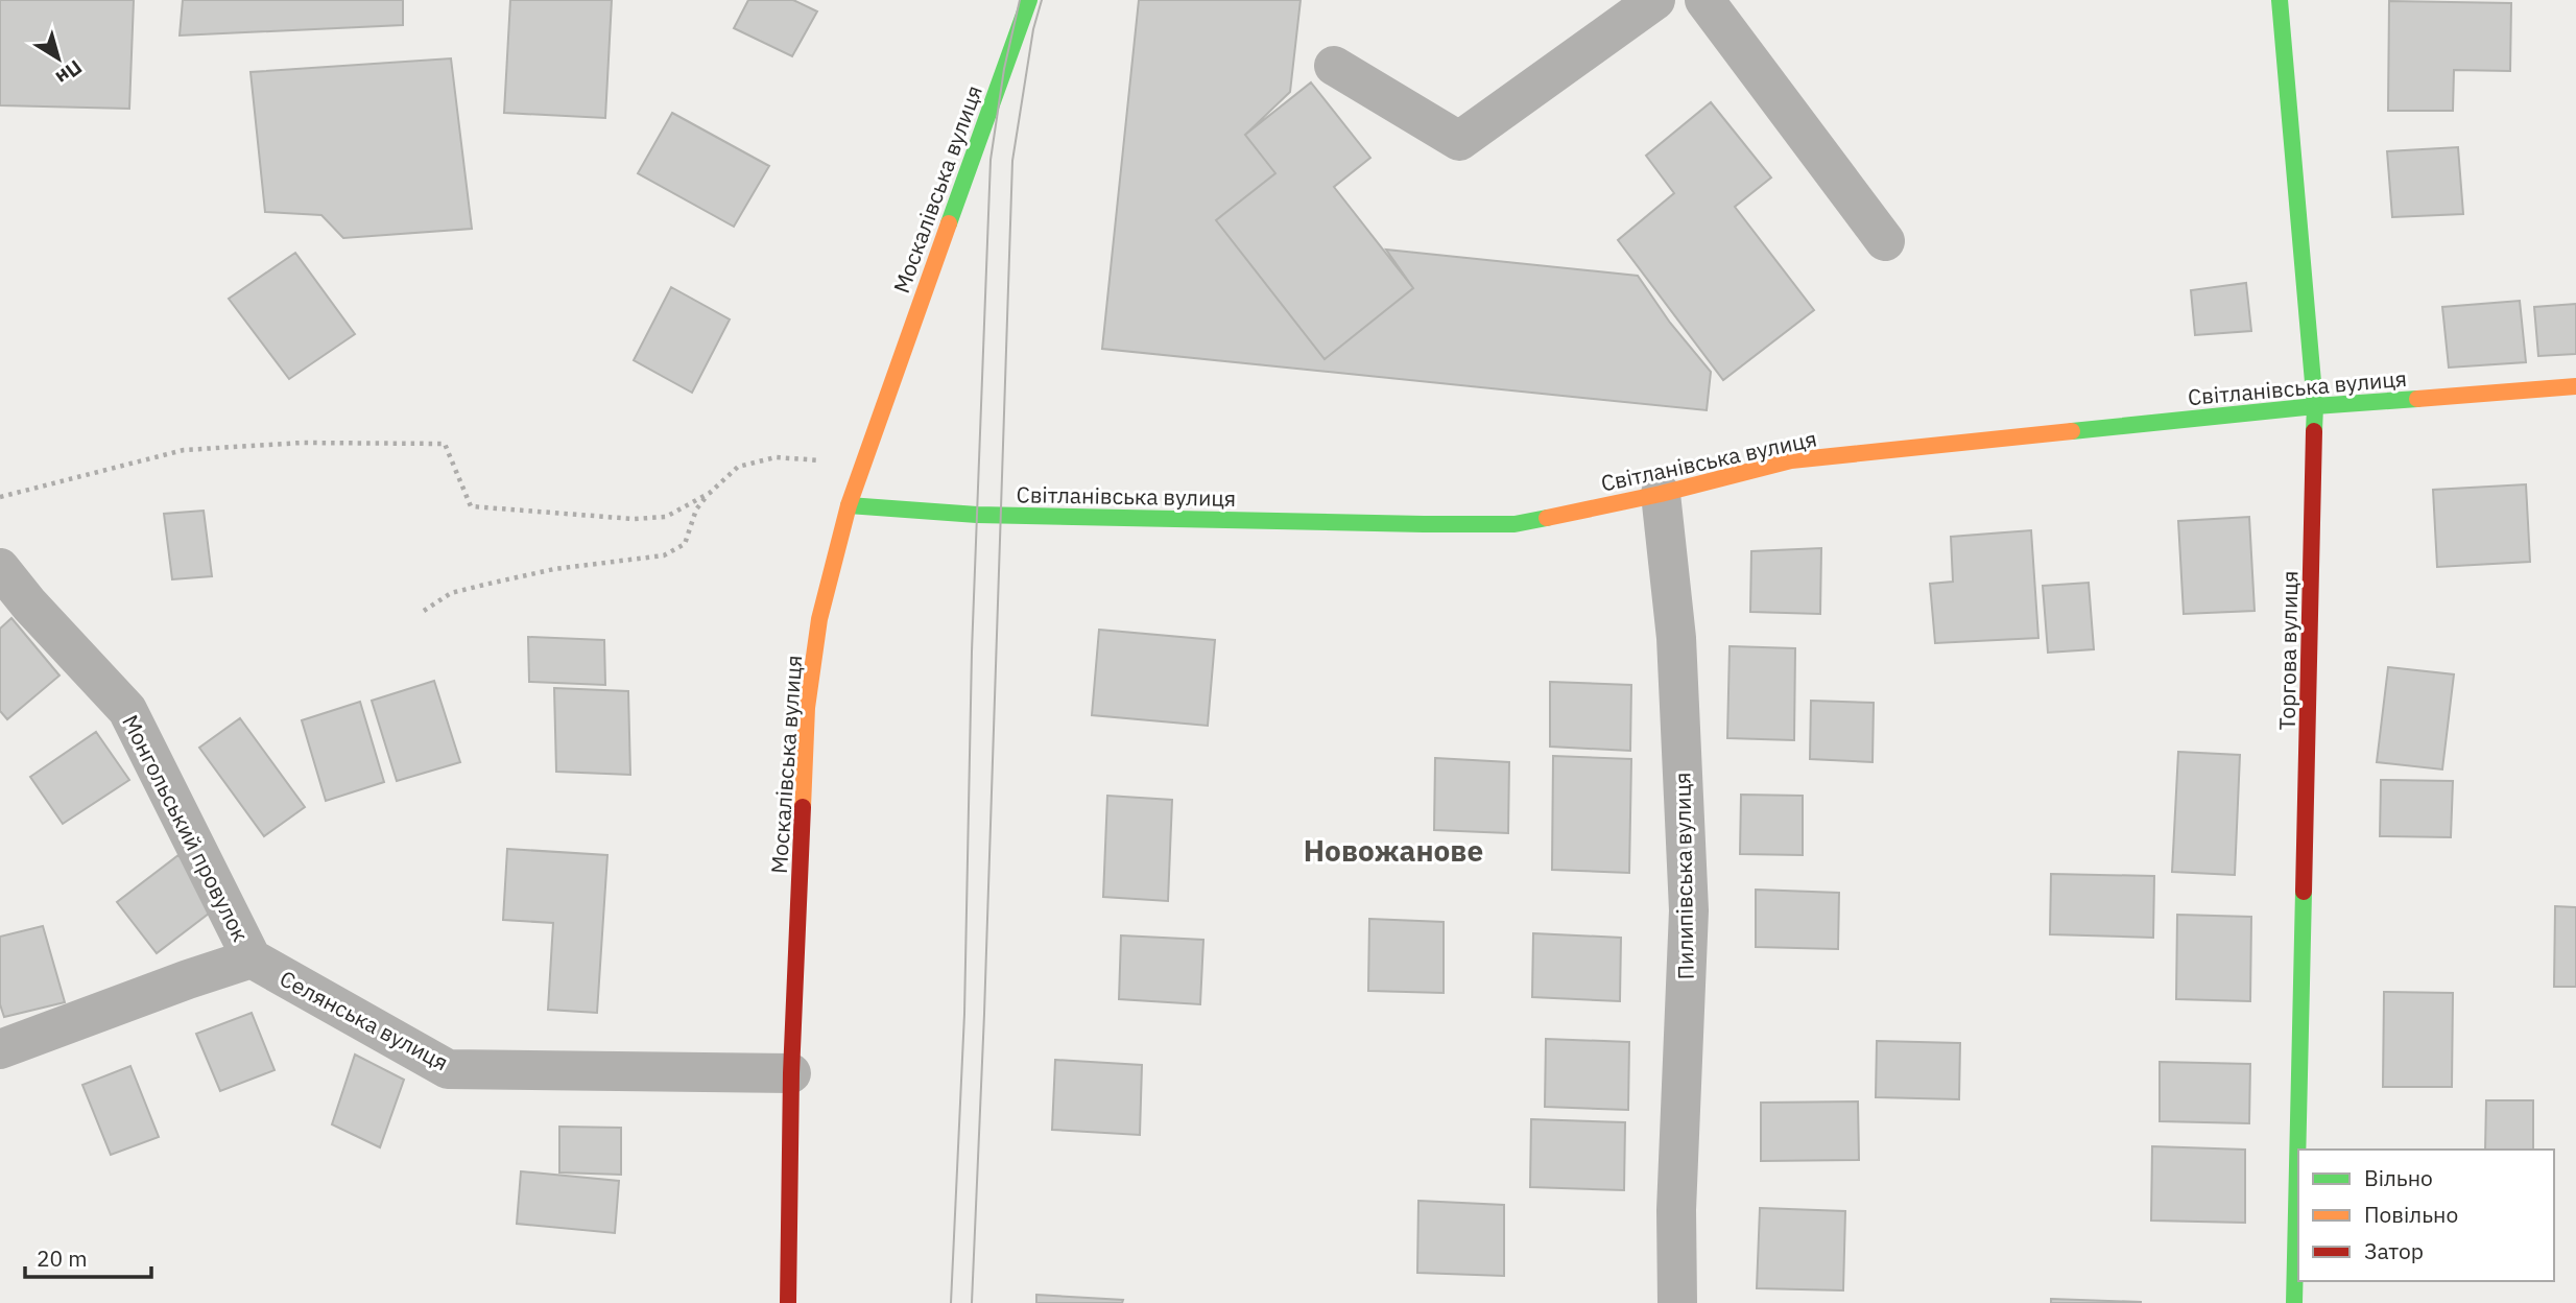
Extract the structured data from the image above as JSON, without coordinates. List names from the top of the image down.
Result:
{
  "streets": {
    "street": [
      "Москалівська вулиця",
      "Світланівська вулиця",
      "Торгова вулиця",
      "Монгольський провулок",
      "Пилипівська вулиця",
      "Селянська вулиця"
    ]
  },
  "crossings": [
    ["Москалівська вулиця", "Світланівська вулиця"],
    ["Москалівська вулиця", "Селянська вулиця"],
    ["Світланівська вулиця", "Торгова вулиця"],
    ["Світланівська вулиця", "Пилипівська вулиця"],
    ["Монгольський провулок", "Селянська вулиця"]
  ],
  "districts": ["Новожанове"],
  "legend": ["Вільно", "Повільно", "Затор"],
  "scale_bar": "20 m",
  "north": "bottom right"
}
